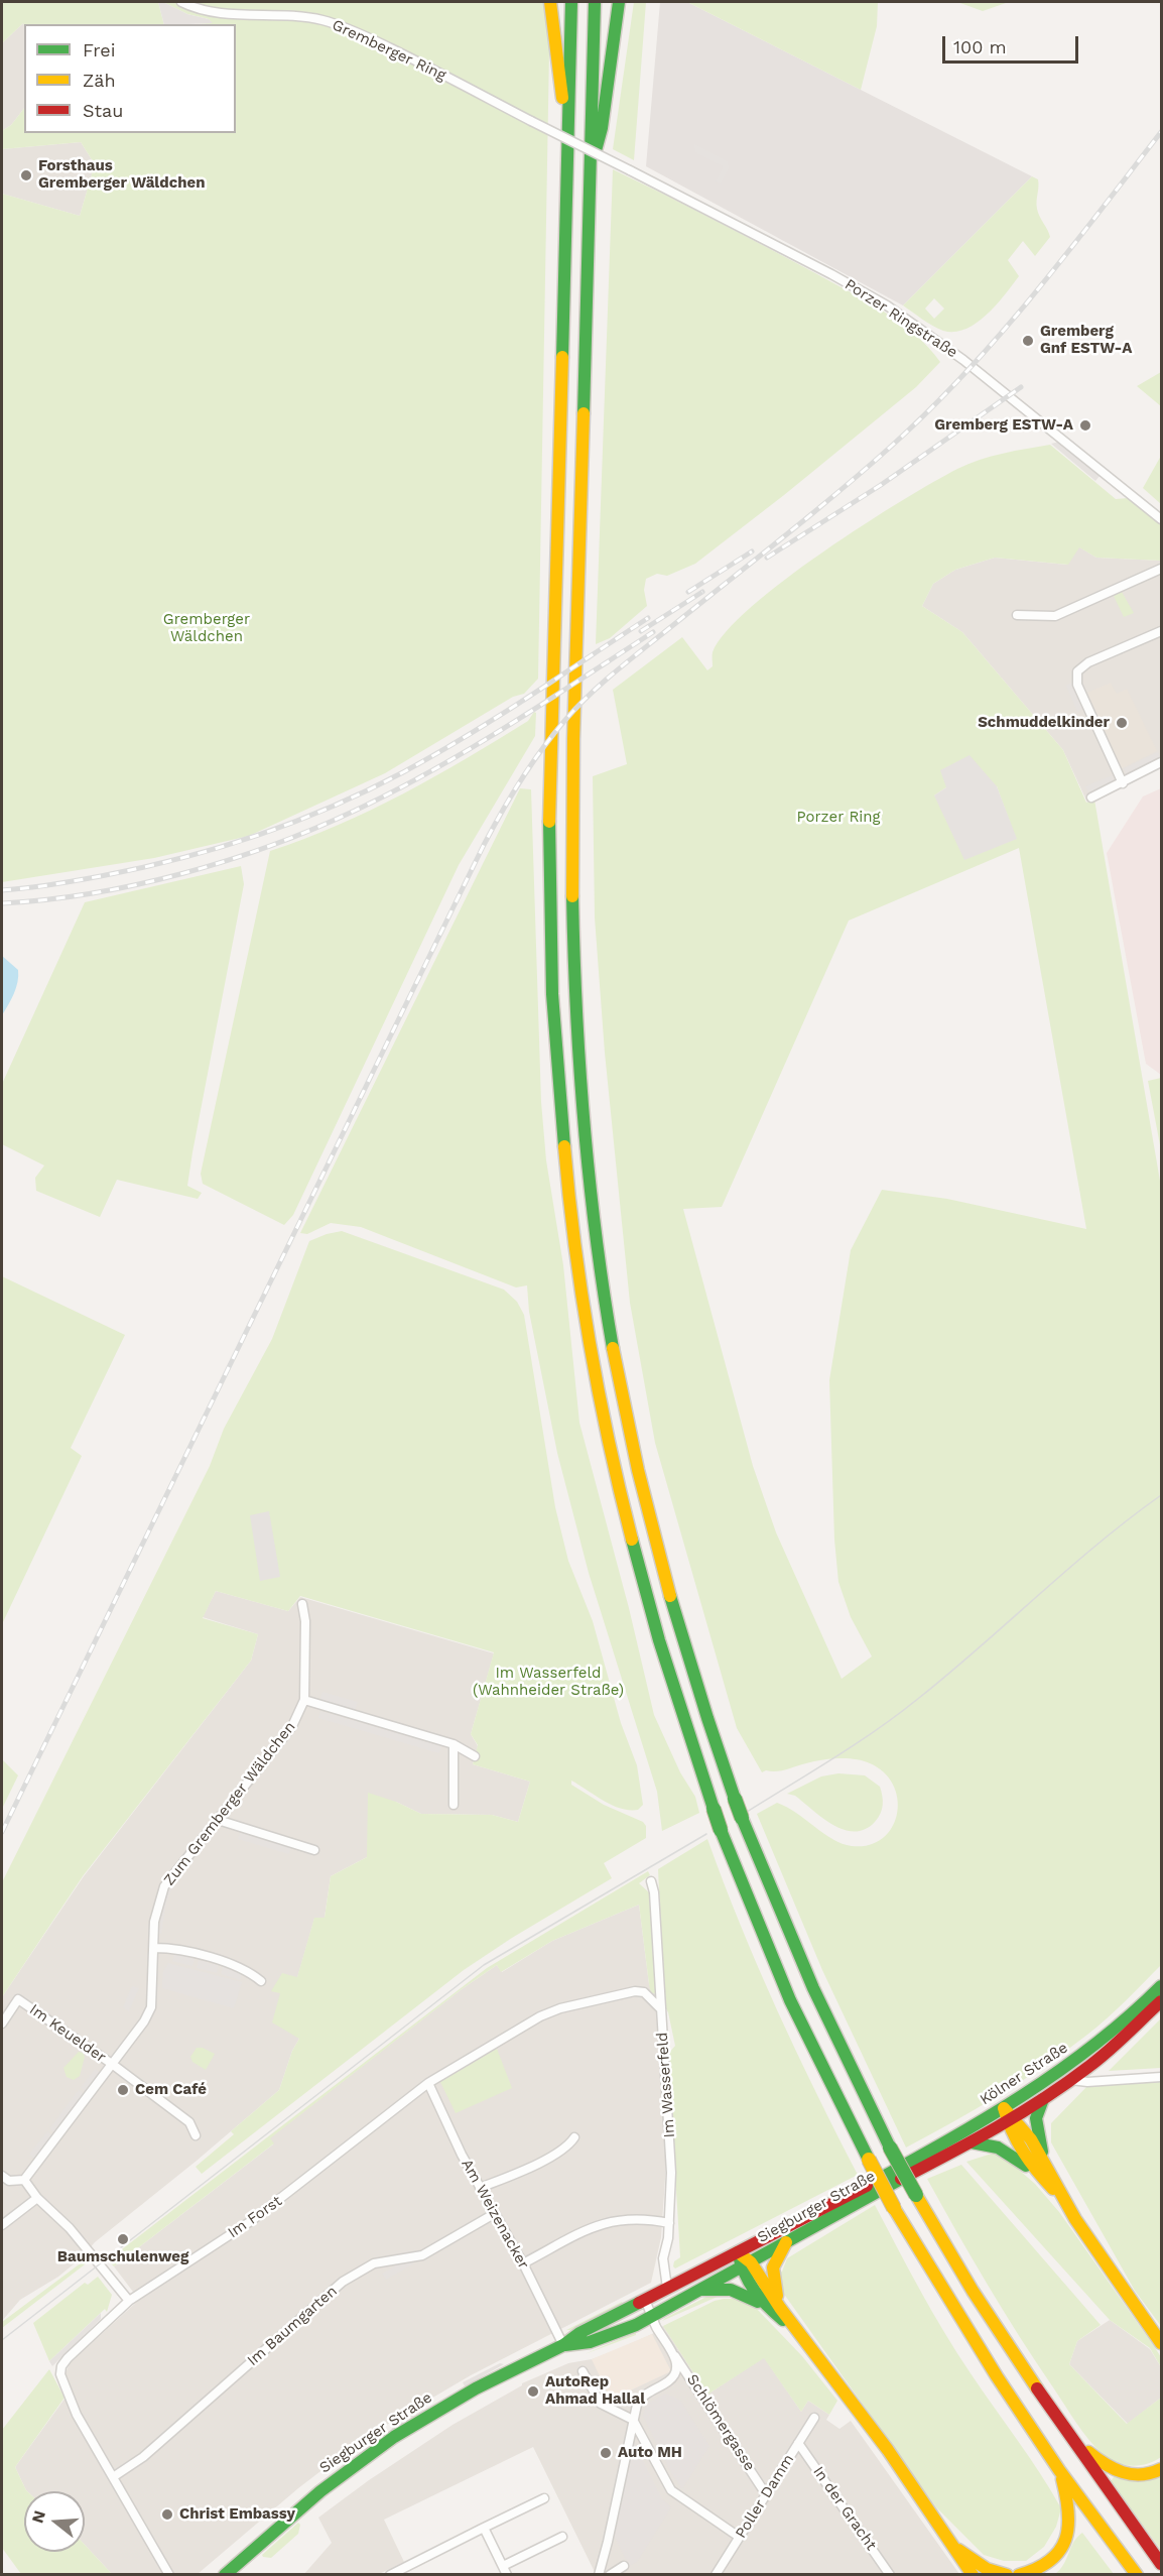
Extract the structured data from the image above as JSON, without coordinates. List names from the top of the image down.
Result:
{
  "streets": {
    "main road": ["Kölner Straße", "Siegburger Straße"],
    "street": [
      "Gremberger Ring",
      "Porzer Ringstraße",
      "Zum Gremberger Wäldchen",
      "Im Keuelder",
      "Im Wasserfeld",
      "Am Weizenacker",
      "Im Forst",
      "Im Baumgarten",
      "Schlömergasse",
      "Poller Damm",
      "In der Gracht"
    ]
  },
  "crossings": [
    ["Gremberger Ring", "Porzer Ringstraße"],
    ["Zum Gremberger Wäldchen", "Im Keuelder"],
    ["Kölner Straße", "Siegburger Straße"],
    ["Im Wasserfeld", "Siegburger Straße"],
    ["Im Wasserfeld", "Im Forst"],
    ["Siegburger Straße", "Am Weizenacker"],
    ["Am Weizenacker", "Im Forst"],
    ["Am Weizenacker", "Im Baumgarten"],
    ["Im Forst", "Im Baumgarten"],
    ["Schlömergasse", "Poller Damm"],
    ["Poller Damm", "In der Gracht"]
  ],
  "parks": ["Gremberger Wäldchen", "Porzer Ring", "Im Wasserfeld (Wahnheider Straße)"],
  "places": [
    "Forsthaus Gremberger Wäldchen",
    "Gremberg Gnf ESTW-A",
    "Gremberg ESTW-A",
    "Schmuddelkinder",
    "Cem Café",
    "Baumschulenweg",
    "AutoRep Ahmad Hallal",
    "Auto MH",
    "Christ Embassy"
  ],
  "legend": ["Frei", "Zäh", "Stau"],
  "scale_bar": "100 m",
  "north": "left"
}
